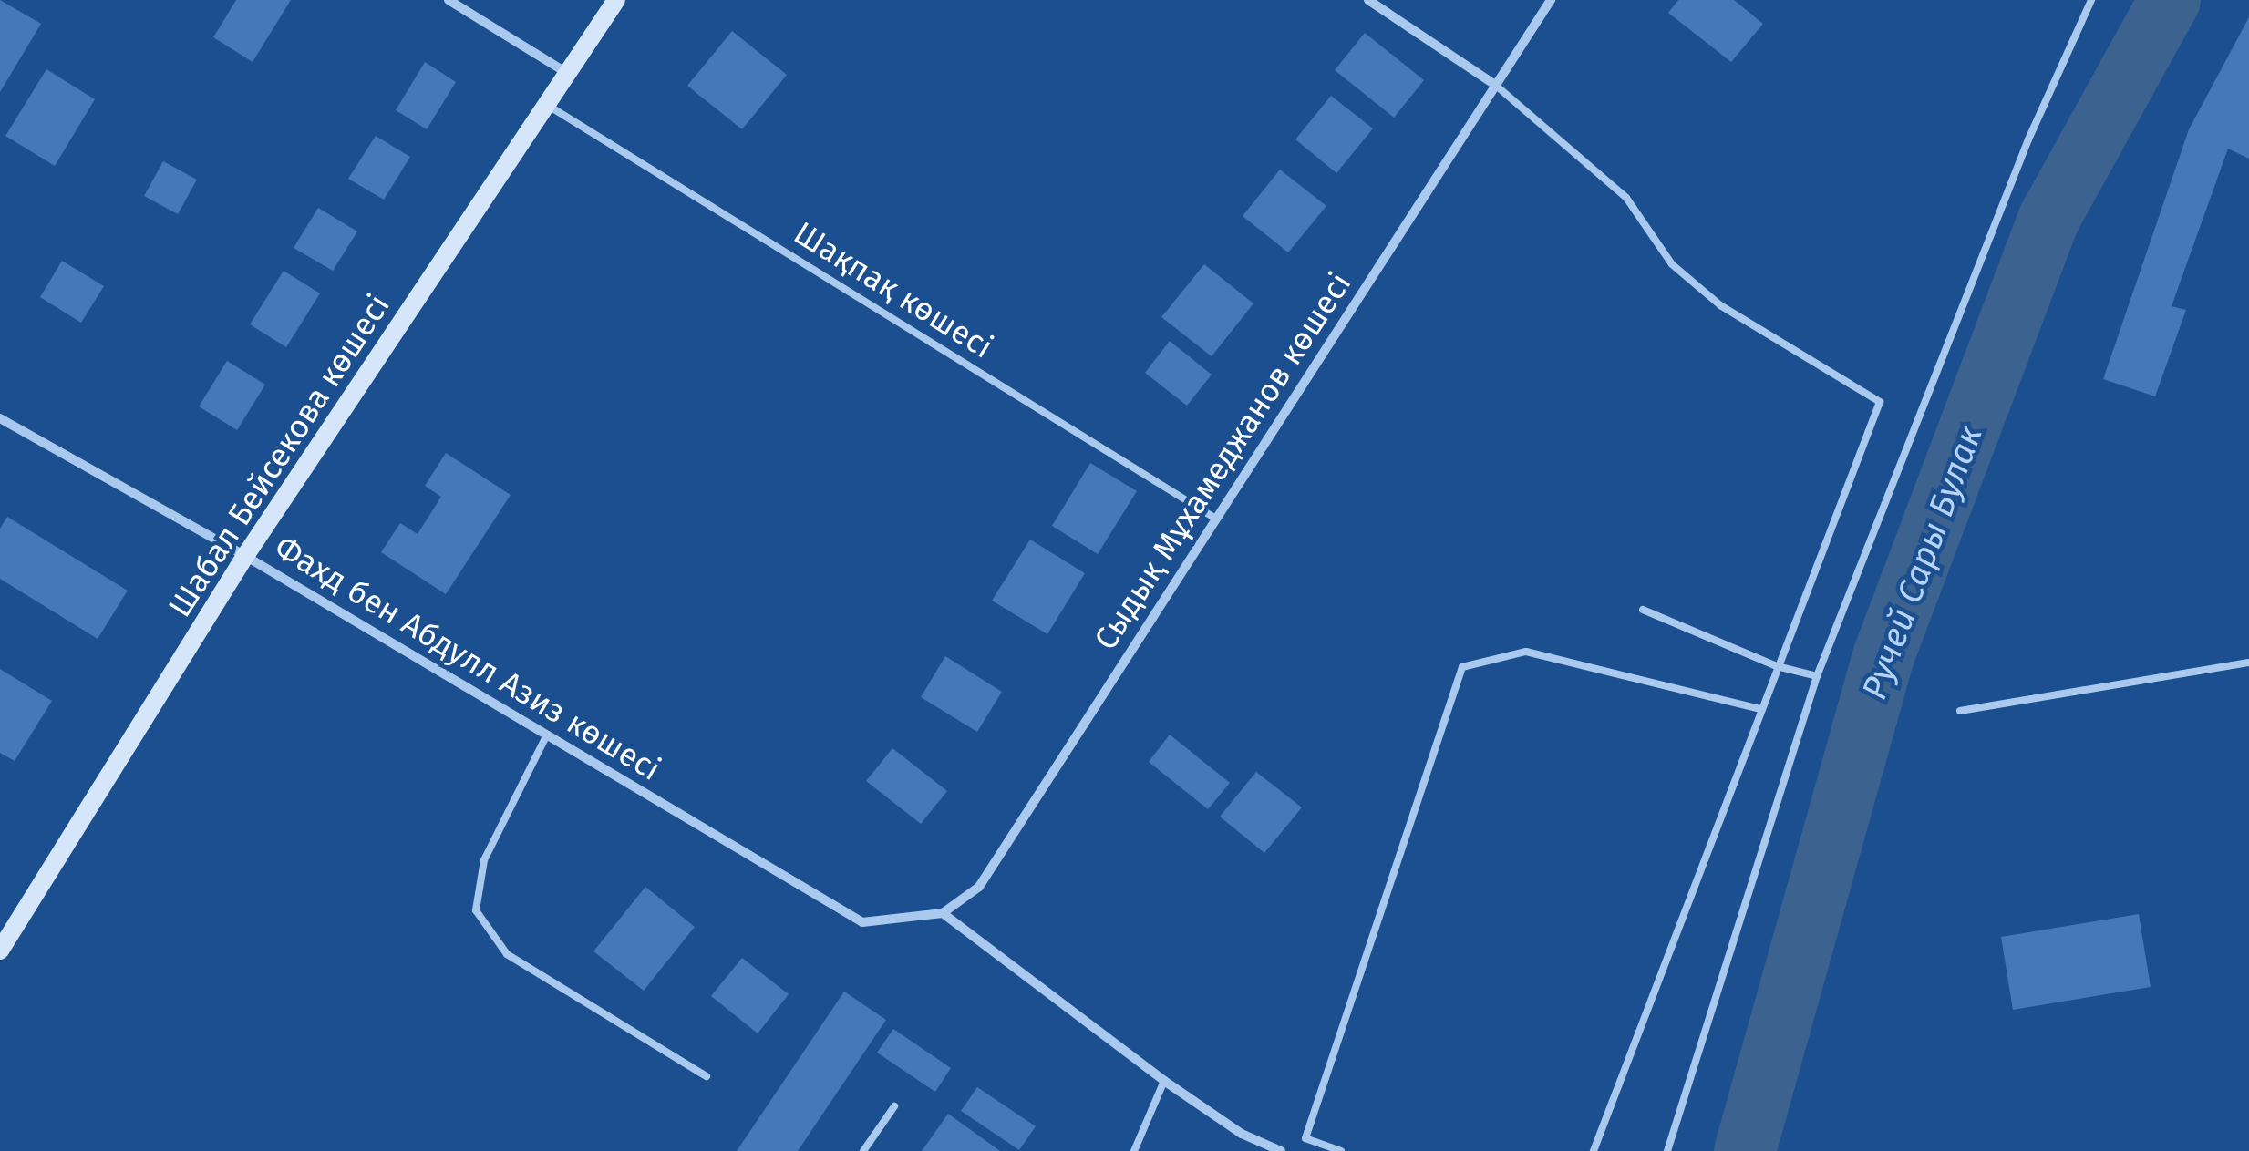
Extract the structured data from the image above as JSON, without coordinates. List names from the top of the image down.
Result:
{
  "streets": {
    "main road": ["Шабал Бейсекова көшесі"],
    "street": ["Сыдық Мұхамеджанов көшесі", "Фахд бен Абдулл Азиз көшесі"],
    "lane": ["Шақпақ көшесі"]
  },
  "crossings": [
    ["Шақпақ көшесі", "Шабал Бейсекова көшесі"],
    ["Шақпақ көшесі", "Сыдық Мұхамеджанов көшесі"],
    ["Шабал Бейсекова көшесі", "Фахд бен Абдулл Азиз көшесі"],
    ["Сыдық Мұхамеджанов көшесі", "Фахд бен Абдулл Азиз көшесі"]
  ],
  "water": ["Ручей Сары Булак"]
}
